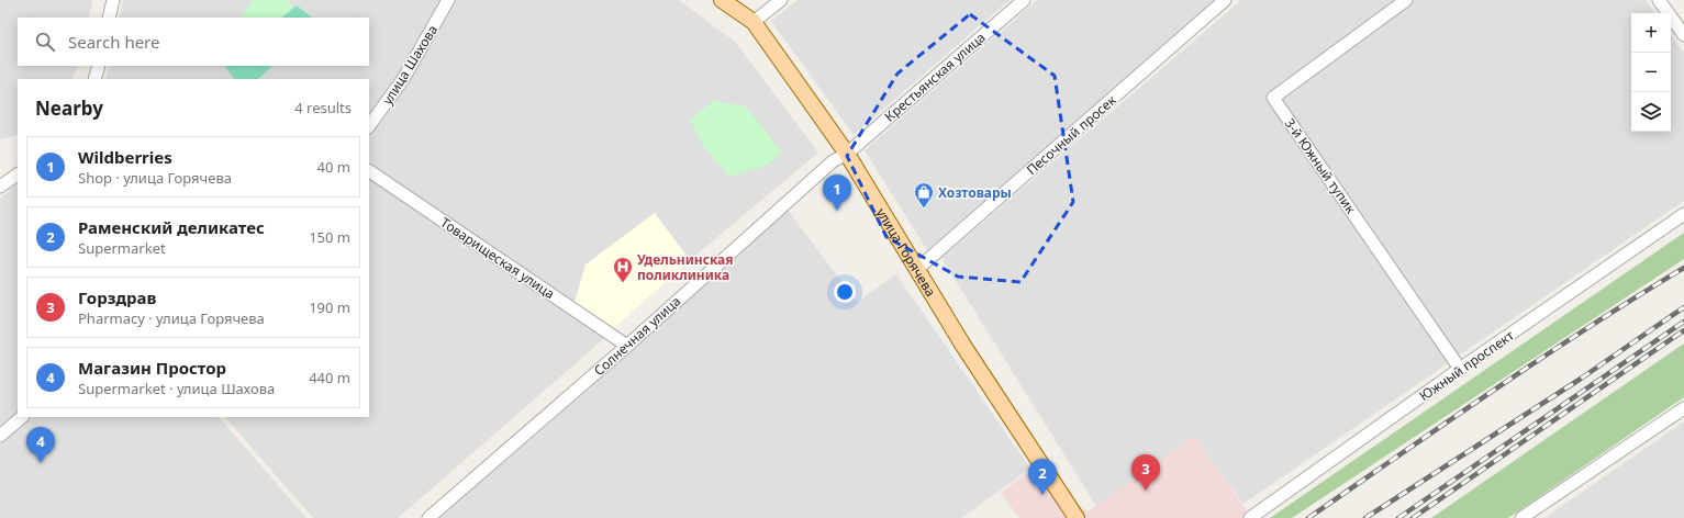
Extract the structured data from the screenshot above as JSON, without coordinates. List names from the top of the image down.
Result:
{
  "streets": {
    "main road": ["улица Горячева"],
    "street": [
      "улица Шахова",
      "Крестьянская улица",
      "Песочный просек",
      "3-й Южный тупик",
      "Товарищеская улица",
      "Солнечная улица",
      "Южный проспект"
    ]
  },
  "crossings": [
    ["Крестьянская улица", "улица Горячева"],
    ["Крестьянская улица", "Солнечная улица"],
    ["Песочный просек", "улица Горячева"],
    ["3-й Южный тупик", "Южный проспект"],
    ["улица Горячева", "Солнечная улица"],
    ["Товарищеская улица", "Солнечная улица"]
  ],
  "places": {
    "shop": ["Хозтовары"],
    "hospital": ["Удельнинская поликлиника"]
  },
  "page": {
    "map_buttons": ["+", "−"],
    "search": "Search here",
    "heading": ["Nearby", "4 results"],
    "list": [
      {
        "mark": "1",
        "name": "Wildberries",
        "note": "Shop · улица Горячева",
        "value": "40 m"
      },
      {
        "mark": "2",
        "name": "Раменский деликатес",
        "note": "Supermarket",
        "value": "150 m"
      },
      {
        "mark": "3",
        "name": "Горздрав",
        "note": "Pharmacy · улица Горячева",
        "value": "190 m"
      },
      {
        "mark": "4",
        "name": "Магазин Простор",
        "note": "Supermarket · улица Шахова",
        "value": "440 m"
      }
    ],
    "pins": [
      "1",
      "4",
      "3",
      "2"
    ]
  }
}
